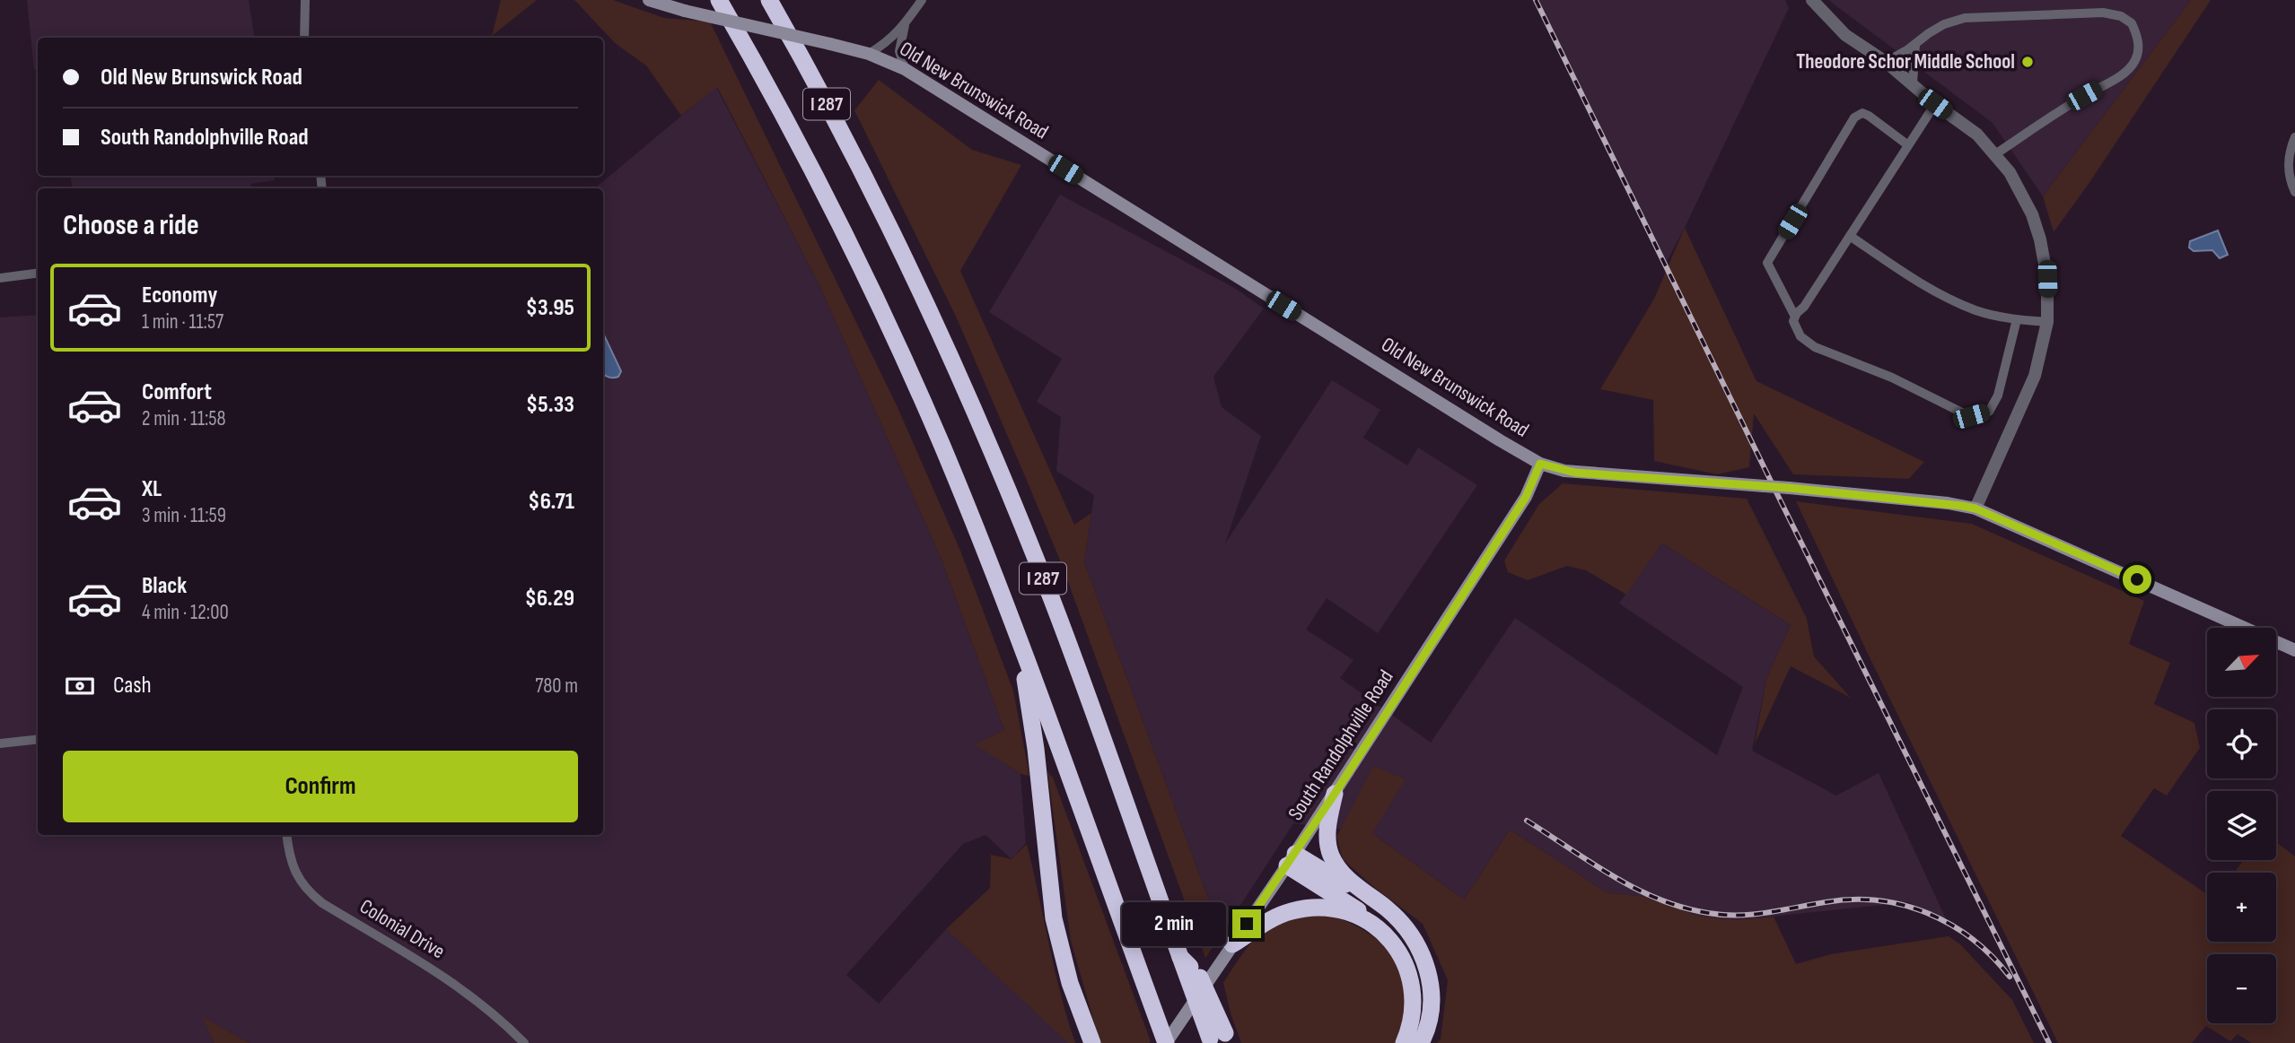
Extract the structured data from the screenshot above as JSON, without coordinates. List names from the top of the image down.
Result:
{
  "streets": {
    "highway": ["I 287"],
    "main road": ["Old New Brunswick Road", "South Randolphville Road"],
    "street": ["Colonial Drive"]
  },
  "crossings": [
    ["Old New Brunswick Road", "South Randolphville Road"],
    ["I 287", "South Randolphville Road"]
  ],
  "places": ["Theodore Schor Middle School"],
  "north": "top right",
  "page": {
    "banner": ["Old New Brunswick Road", "South Randolphville Road"],
    "heading": "Choose a ride",
    "list": [
      {
        "name": "Economy",
        "note": "1 min · 11:57",
        "value": "$3.95"
      },
      {
        "name": "Comfort",
        "note": "2 min · 11:58",
        "value": "$5.33"
      },
      {
        "name": "XL",
        "note": "3 min · 11:59",
        "value": "$6.71"
      },
      {
        "name": "Black",
        "note": "4 min · 12:00",
        "value": "$6.29"
      }
    ],
    "map_buttons": ["+", "−"],
    "pay": ["Cash", "780 m"],
    "buttons": "Confirm",
    "bubble": "2 min"
  }
}
